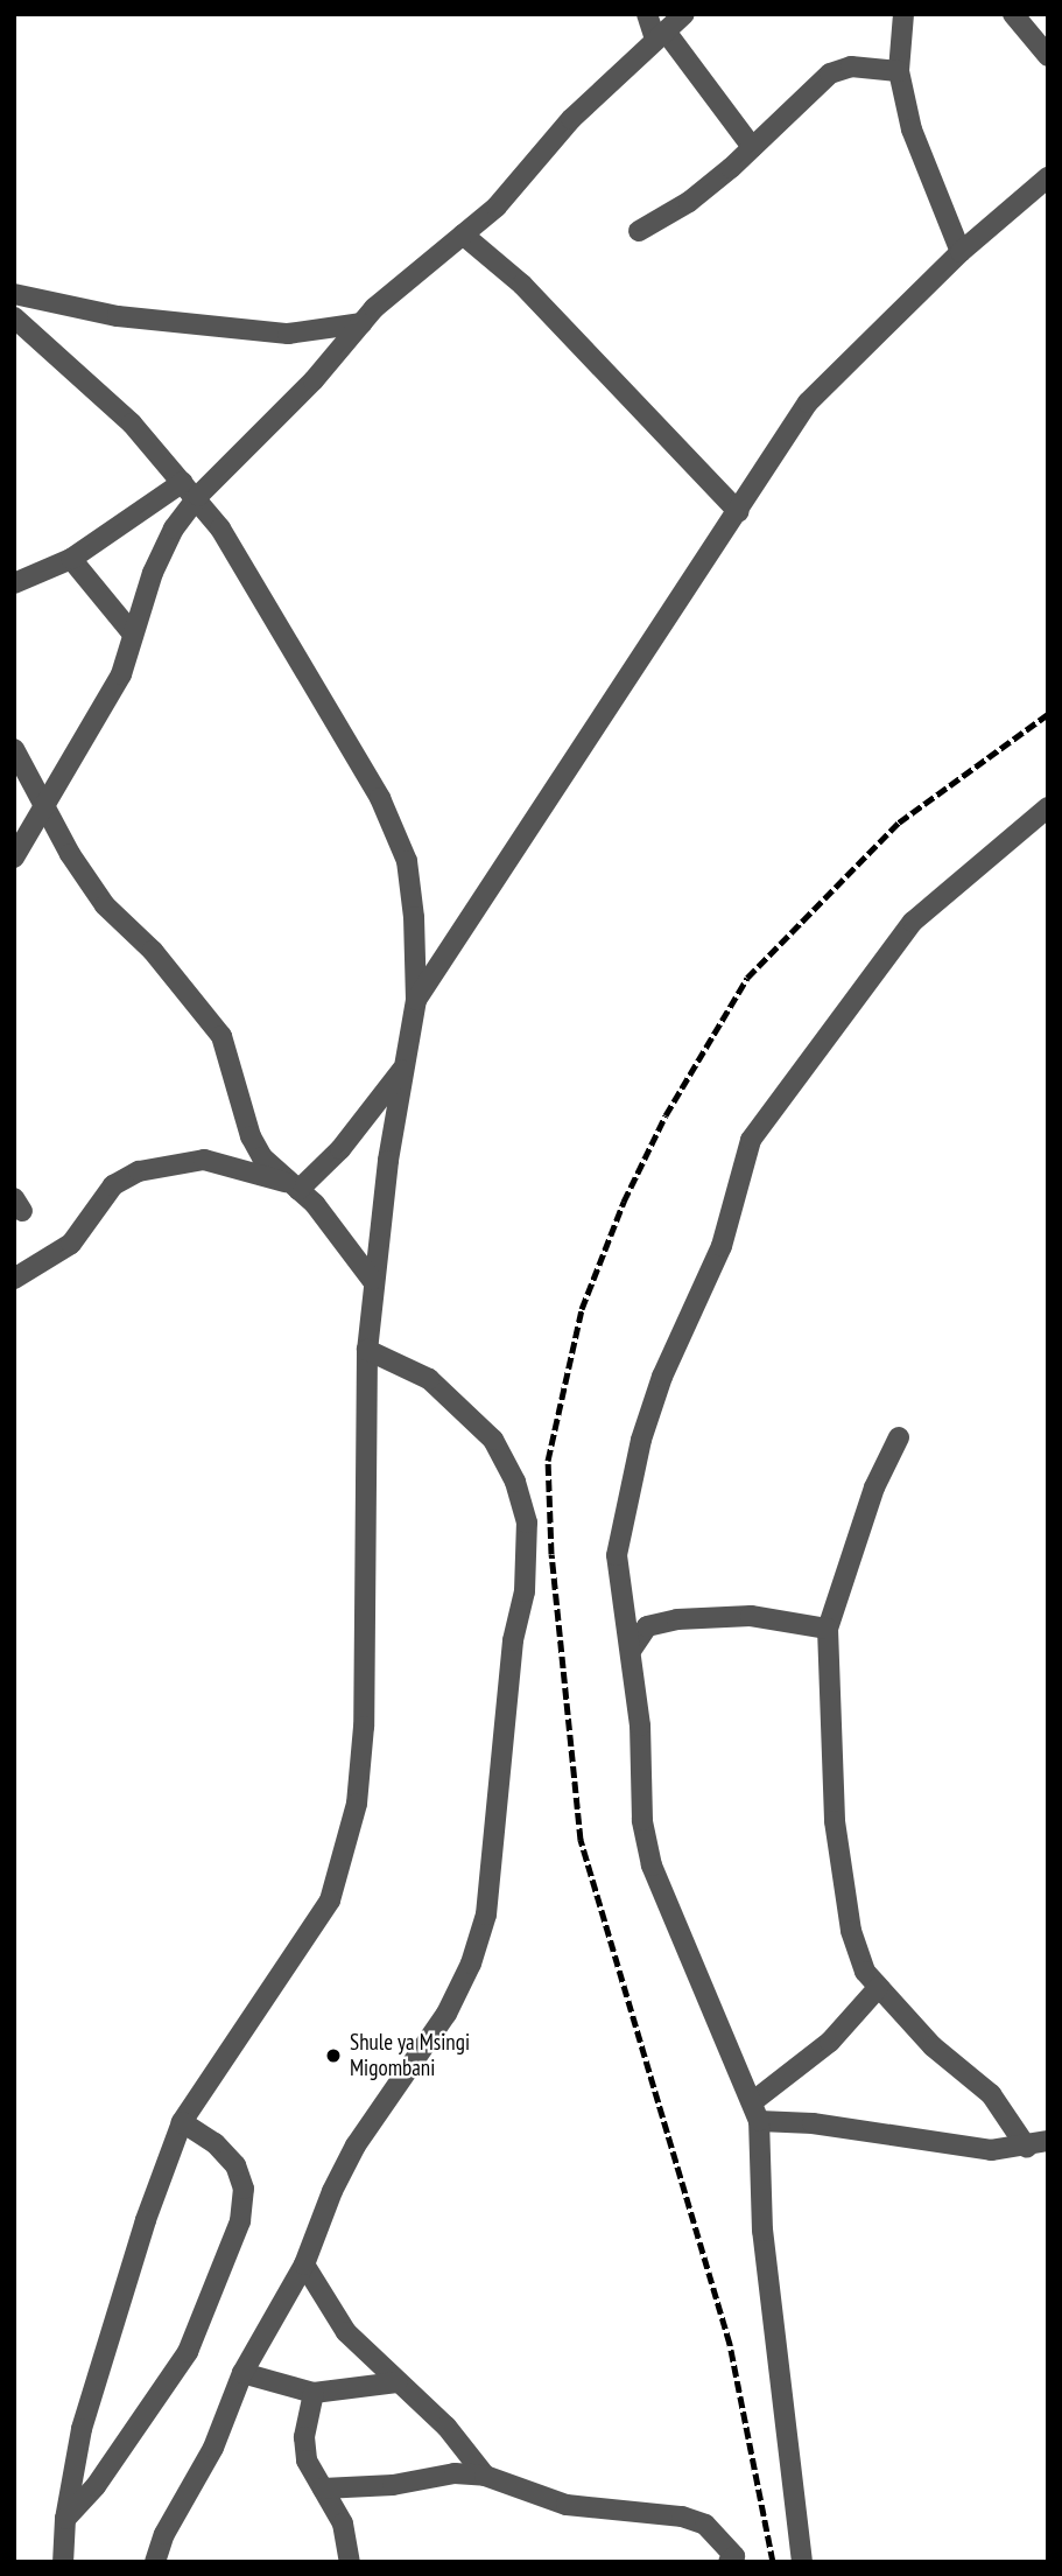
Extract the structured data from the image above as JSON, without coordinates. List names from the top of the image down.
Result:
{
  "places": ["Shule ya Msingi Migombani"]
}
